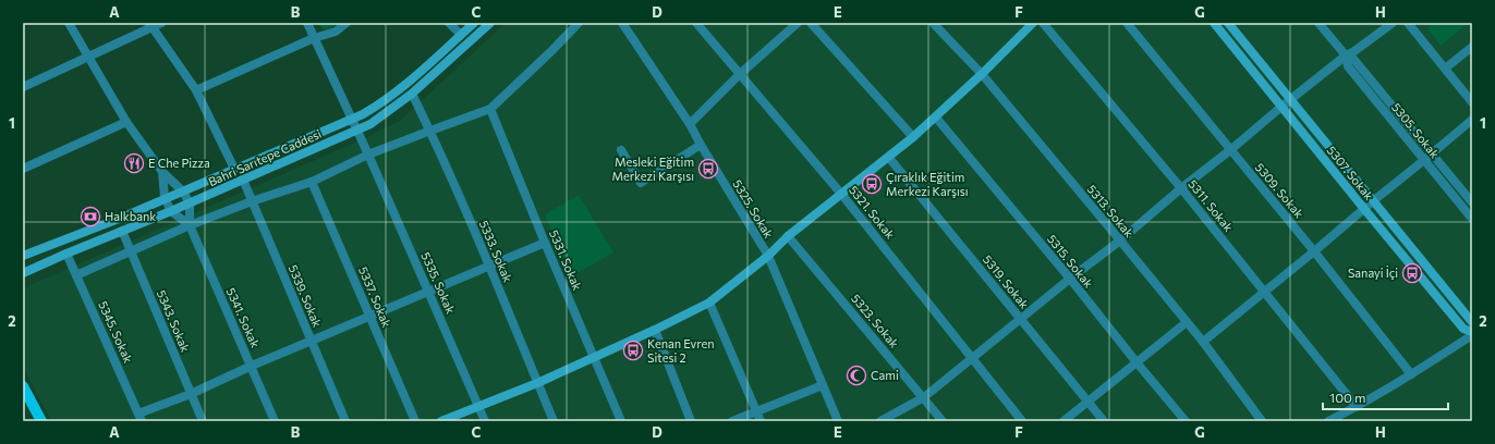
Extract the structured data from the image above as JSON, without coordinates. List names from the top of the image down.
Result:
{
  "streets": {
    "street": [
      "5305. Sokak",
      "Bahri Sarıtepe Caddesi",
      "5307. Sokak",
      "5309. Sokak",
      "5311. Sokak",
      "5325. Sokak",
      "5313. Sokak",
      "5321. Sokak",
      "5333. Sokak",
      "5331. Sokak",
      "5315. Sokak",
      "5319. Sokak",
      "5335. Sokak",
      "5339. Sokak",
      "5337. Sokak",
      "5341. Sokak",
      "5343. Sokak",
      "5323. Sokak",
      "5345. Sokak"
    ]
  },
  "crossings": [
    ["Bahri Sarıtepe Caddesi", "5333. Sokak"],
    ["Bahri Sarıtepe Caddesi", "5335. Sokak"],
    ["Bahri Sarıtepe Caddesi", "5339. Sokak"],
    ["Bahri Sarıtepe Caddesi", "5343. Sokak"],
    ["Bahri Sarıtepe Caddesi", "5345. Sokak"]
  ],
  "places": {
    "restaurant": ["E Che Pizza"],
    "bus stop": [
      "Mesleki Eğitim Merkezi Karşısı",
      "Çıraklık Eğitim Merkezi Karşısı",
      "Sanayi İçi",
      "Kenan Evren Sitesi 2"
    ],
    "bank": ["Halkbank"],
    "mosque": ["Cami"]
  },
  "scale_bar": "100 m",
  "grid": {
    "columns": [
      "A",
      "B",
      "C",
      "D",
      "E",
      "F",
      "G",
      "H"
    ],
    "rows": ["1", "2"]
  }
}
